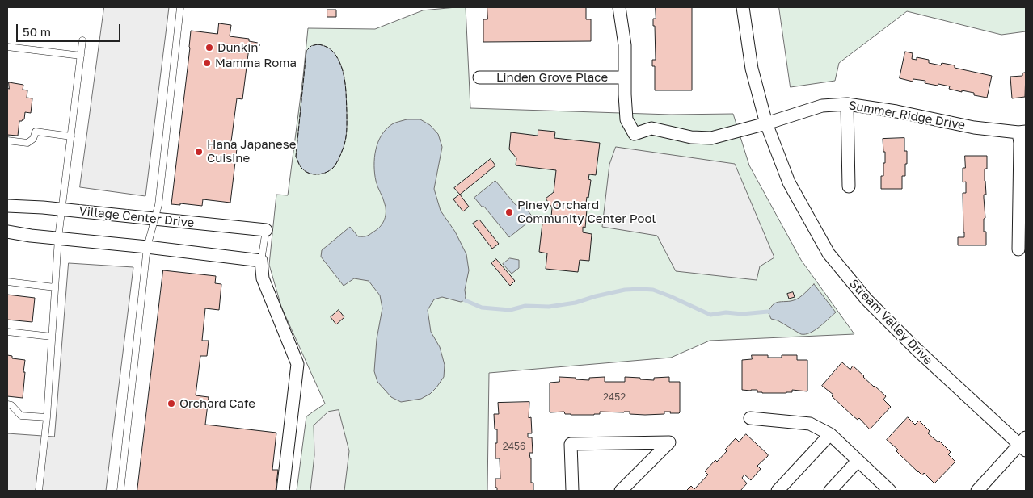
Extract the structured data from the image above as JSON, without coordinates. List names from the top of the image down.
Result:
{
  "streets": {
    "street": [
      "Linden Grove Place",
      "Summer Ridge Drive",
      "Village Center Drive",
      "Stream Valley Drive"
    ]
  },
  "crossings": [
    ["Linden Grove Place", "Summer Ridge Drive"],
    ["Linden Grove Place", "Stream Valley Drive"],
    ["Summer Ridge Drive", "Stream Valley Drive"]
  ],
  "places": [
    "Dunkin'",
    "Mamma Roma",
    "Hana Japanese Cuisine",
    "Piney Orchard Community Center Pool",
    "Orchard Cafe"
  ],
  "house_numbers": ["2452", "2456"],
  "scale_bar": "50 m"
}
